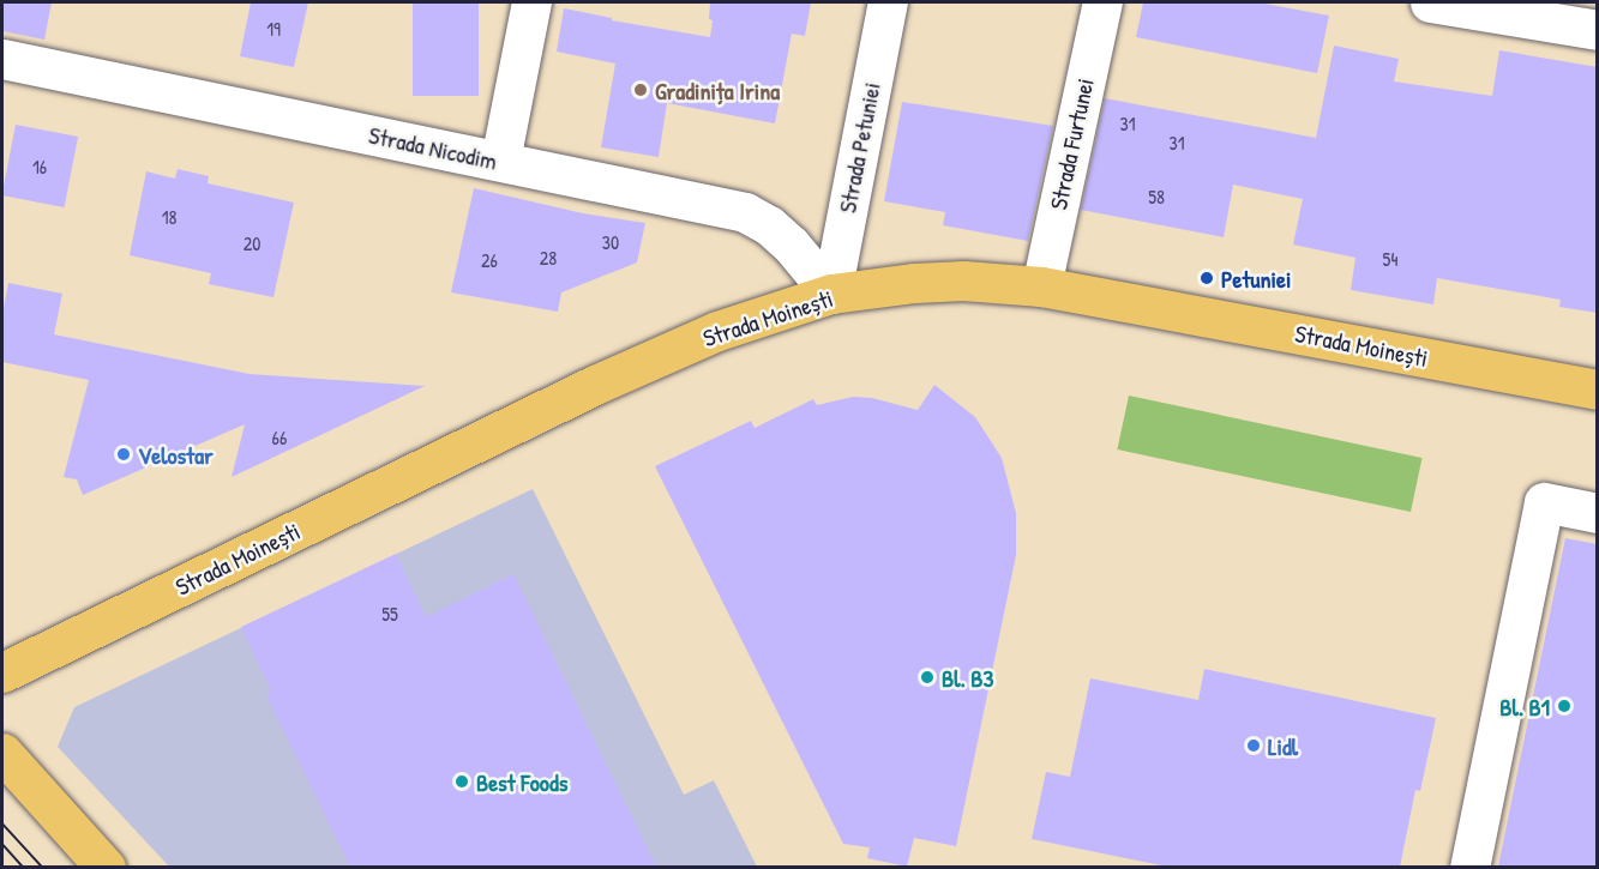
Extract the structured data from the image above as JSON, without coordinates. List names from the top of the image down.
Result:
{
  "streets": {
    "main road": ["Strada Moinești"],
    "street": ["Strada Furtunei", "Strada Nicodim", "Strada Petuniei"]
  },
  "crossings": [
    ["Strada Furtunei", "Strada Moinești"],
    ["Strada Nicodim", "Strada Petuniei"],
    ["Strada Nicodim", "Strada Moinești"],
    ["Strada Petuniei", "Strada Moinești"]
  ],
  "places": [
    "Gradinița Irina",
    "Petuniei",
    "Velostar",
    "Bl. B3",
    "Bl. B1",
    "Lidl",
    "Best Foods"
  ],
  "house_numbers": [
    "19",
    "31",
    "31",
    "16",
    "58",
    "18",
    "30",
    "20",
    "28",
    "54",
    "26",
    "66",
    "55"
  ]
}
